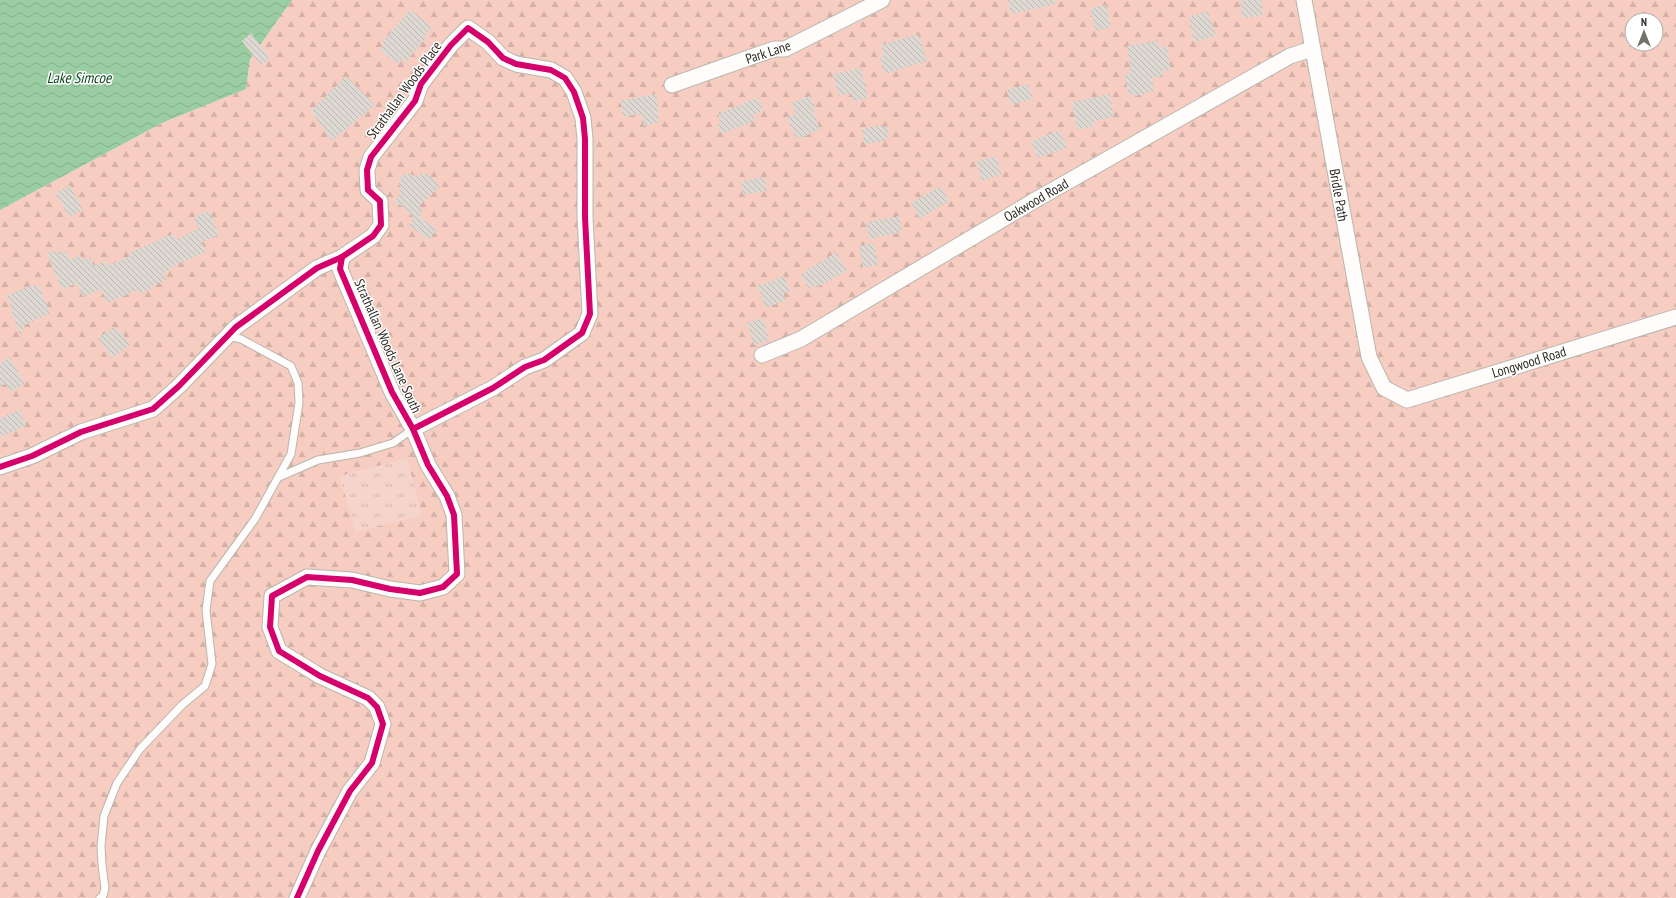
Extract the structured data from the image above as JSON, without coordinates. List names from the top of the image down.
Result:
{
  "streets": {
    "street": [
      "Park Lane",
      "Strathallan Woods Place",
      "Bridle Path",
      "Oakwood Road",
      "Strathallan Woods Lane South",
      "Longwood Road"
    ]
  },
  "crossings": [
    ["Strathallan Woods Place", "Strathallan Woods Lane South"],
    ["Bridle Path", "Oakwood Road"],
    ["Bridle Path", "Longwood Road"]
  ],
  "water": ["Lake Simcoe"],
  "north": "top"
}
